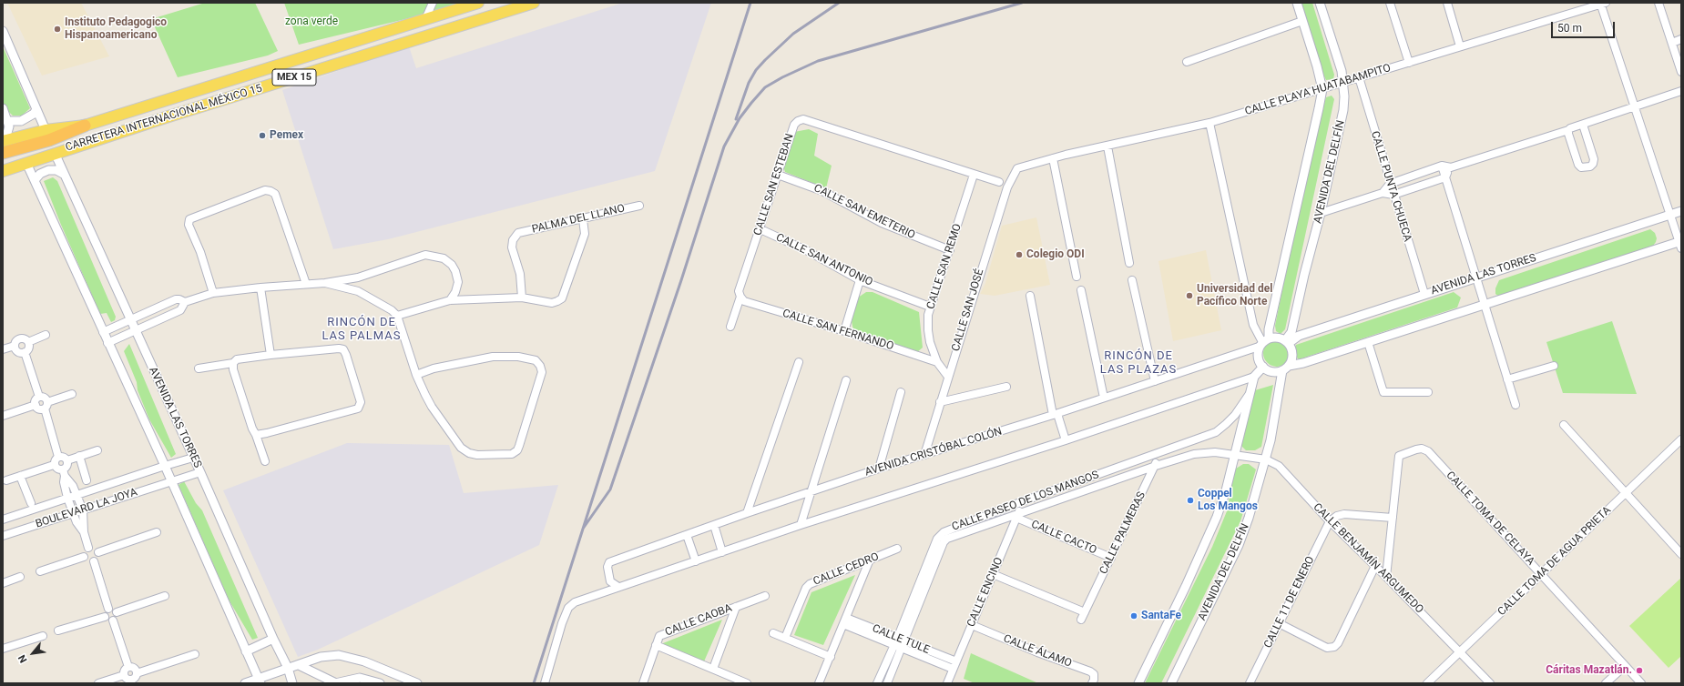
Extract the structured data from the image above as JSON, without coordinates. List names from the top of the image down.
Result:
{
  "streets": {
    "highway": ["MEX 15"],
    "main road": ["CARRETERA INTERNACIONAL MÉXICO 15"],
    "street": [
      "CALLE PLAYA HUATABAMPITO",
      "AVENIDA DEL DELFÍN",
      "CALLE SAN ESTEBAN",
      "CALLE PUNTA CHUECA",
      "CALLE SAN EMETERIO",
      "PALMA DEL LLANO",
      "CALLE SAN ANTONIO",
      "CALLE SAN REMO",
      "AVENIDA LAS TORRES",
      "CALLE SAN JOSÉ",
      "CALLE SAN FERNANDO",
      "AVENIDA CRISTÓBAL COLÓN",
      "CALLE PASEO DE LOS MANGOS",
      "BOULEVARD LA JOYA",
      "CALLE TOMA DE CELAYA",
      "CALLE PALMERAS",
      "CALLE CACTO",
      "CALLE BENJAMÍN ARGUMEDO",
      "CALLE TOMA DE AGUA PRIETA",
      "CALLE CEDRO",
      "CALLE ENCINO",
      "CALLE 11 DE ENERO",
      "CALLE CAOBA",
      "CALLE TULE",
      "CALLE ÁLAMO"
    ]
  },
  "crossings": [
    ["MEX 15", "CARRETERA INTERNACIONAL MÉXICO 15"],
    ["CALLE PLAYA HUATABAMPITO", "AVENIDA DEL DELFÍN"],
    ["CALLE PLAYA HUATABAMPITO", "CALLE PUNTA CHUECA"],
    ["CALLE PLAYA HUATABAMPITO", "CALLE SAN JOSÉ"],
    ["CARRETERA INTERNACIONAL MÉXICO 15", "AVENIDA LAS TORRES"],
    ["AVENIDA DEL DELFÍN", "AVENIDA LAS TORRES"],
    ["AVENIDA DEL DELFÍN", "AVENIDA CRISTÓBAL COLÓN"],
    ["AVENIDA DEL DELFÍN", "CALLE BENJAMÍN ARGUMEDO"],
    ["CALLE SAN ESTEBAN", "CALLE SAN EMETERIO"],
    ["CALLE SAN ESTEBAN", "CALLE SAN ANTONIO"],
    ["CALLE SAN ESTEBAN", "CALLE SAN REMO"],
    ["CALLE SAN ESTEBAN", "CALLE SAN FERNANDO"],
    ["CALLE PUNTA CHUECA", "AVENIDA LAS TORRES"],
    ["CALLE SAN EMETERIO", "CALLE SAN REMO"],
    ["CALLE SAN ANTONIO", "CALLE SAN REMO"],
    ["CALLE SAN REMO", "CALLE SAN JOSÉ"],
    ["CALLE SAN REMO", "CALLE SAN FERNANDO"],
    ["AVENIDA LAS TORRES", "AVENIDA CRISTÓBAL COLÓN"],
    ["AVENIDA LAS TORRES", "BOULEVARD LA JOYA"],
    ["CALLE SAN JOSÉ", "AVENIDA CRISTÓBAL COLÓN"],
    ["CALLE PASEO DE LOS MANGOS", "CALLE PALMERAS"],
    ["CALLE PASEO DE LOS MANGOS", "CALLE CACTO"],
    ["CALLE PASEO DE LOS MANGOS", "CALLE BENJAMÍN ARGUMEDO"],
    ["CALLE PASEO DE LOS MANGOS", "CALLE ENCINO"],
    ["CALLE PASEO DE LOS MANGOS", "CALLE TULE"],
    ["CALLE TOMA DE CELAYA", "CALLE TOMA DE AGUA PRIETA"],
    ["CALLE PALMERAS", "CALLE CACTO"],
    ["CALLE CACTO", "CALLE ENCINO"],
    ["CALLE BENJAMÍN ARGUMEDO", "CALLE TOMA DE AGUA PRIETA"],
    ["CALLE BENJAMÍN ARGUMEDO", "CALLE 11 DE ENERO"],
    ["CALLE ENCINO", "CALLE TULE"],
    ["CALLE ENCINO", "CALLE ÁLAMO"]
  ],
  "districts": ["RINCÓN DE LAS PALMAS", "RINCÓN DE LAS PLAZAS"],
  "parks": ["zona verde"],
  "places": [
    "Instituto Pedagogico Hispanoamericano",
    "Pemex",
    "Colegio ODI",
    "Universidad del Pacífico Norte",
    "Coppel Los Mangos",
    "SantaFe",
    "Cáritas Mazatlán."
  ],
  "scale_bar": "50 m",
  "north": "bottom left"
}
